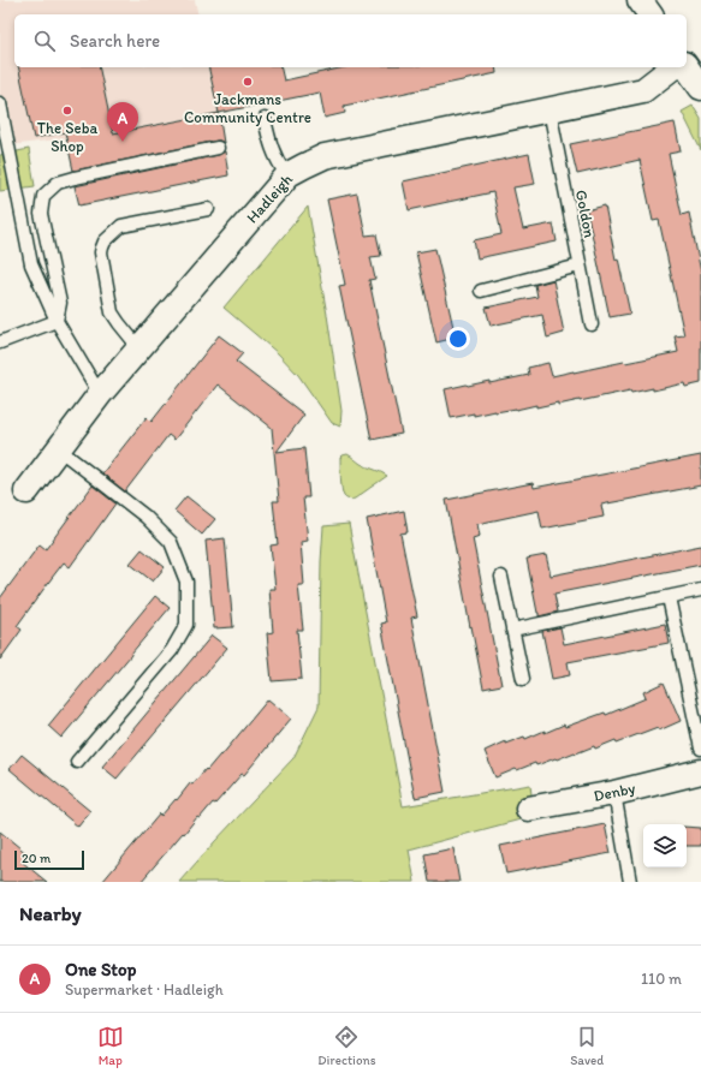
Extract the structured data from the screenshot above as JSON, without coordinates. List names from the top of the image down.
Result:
{
  "streets": {
    "street": ["Hadleigh", "Denby"],
    "lane": ["Goldon"]
  },
  "crossings": [
    ["Hadleigh", "Goldon"]
  ],
  "places": ["Jackmans Community Centre", "The Seba Shop"],
  "scale_bar": "20 m",
  "page": {
    "search": "Search here",
    "pins": "A",
    "scale": "20 m",
    "heading": "Nearby",
    "list": [
      {
        "mark": "A",
        "name": "One Stop",
        "note": "Supermarket · Hadleigh",
        "value": "110 m"
      }
    ],
    "nav": ["Map", "Directions", "Saved"]
  }
}
